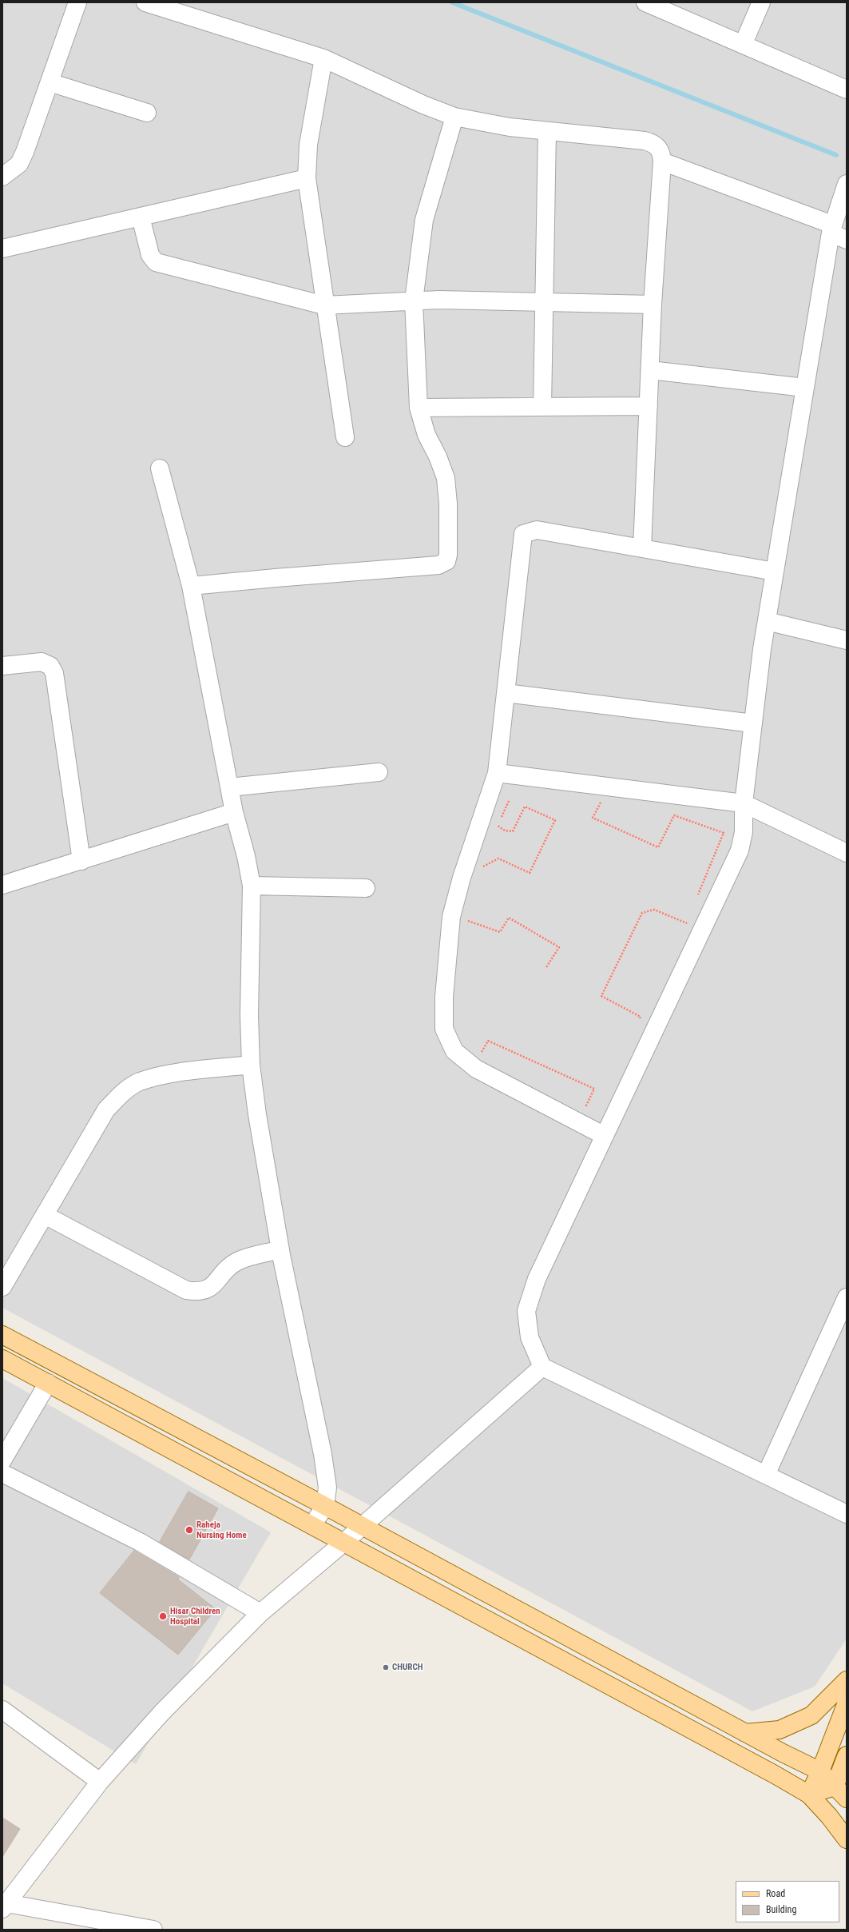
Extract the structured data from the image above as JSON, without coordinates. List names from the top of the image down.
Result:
{
  "places": ["Raheja Nursing Home", "Hisar Children Hospital", "CHURCH"],
  "legend": ["Road", "Building"]
}
